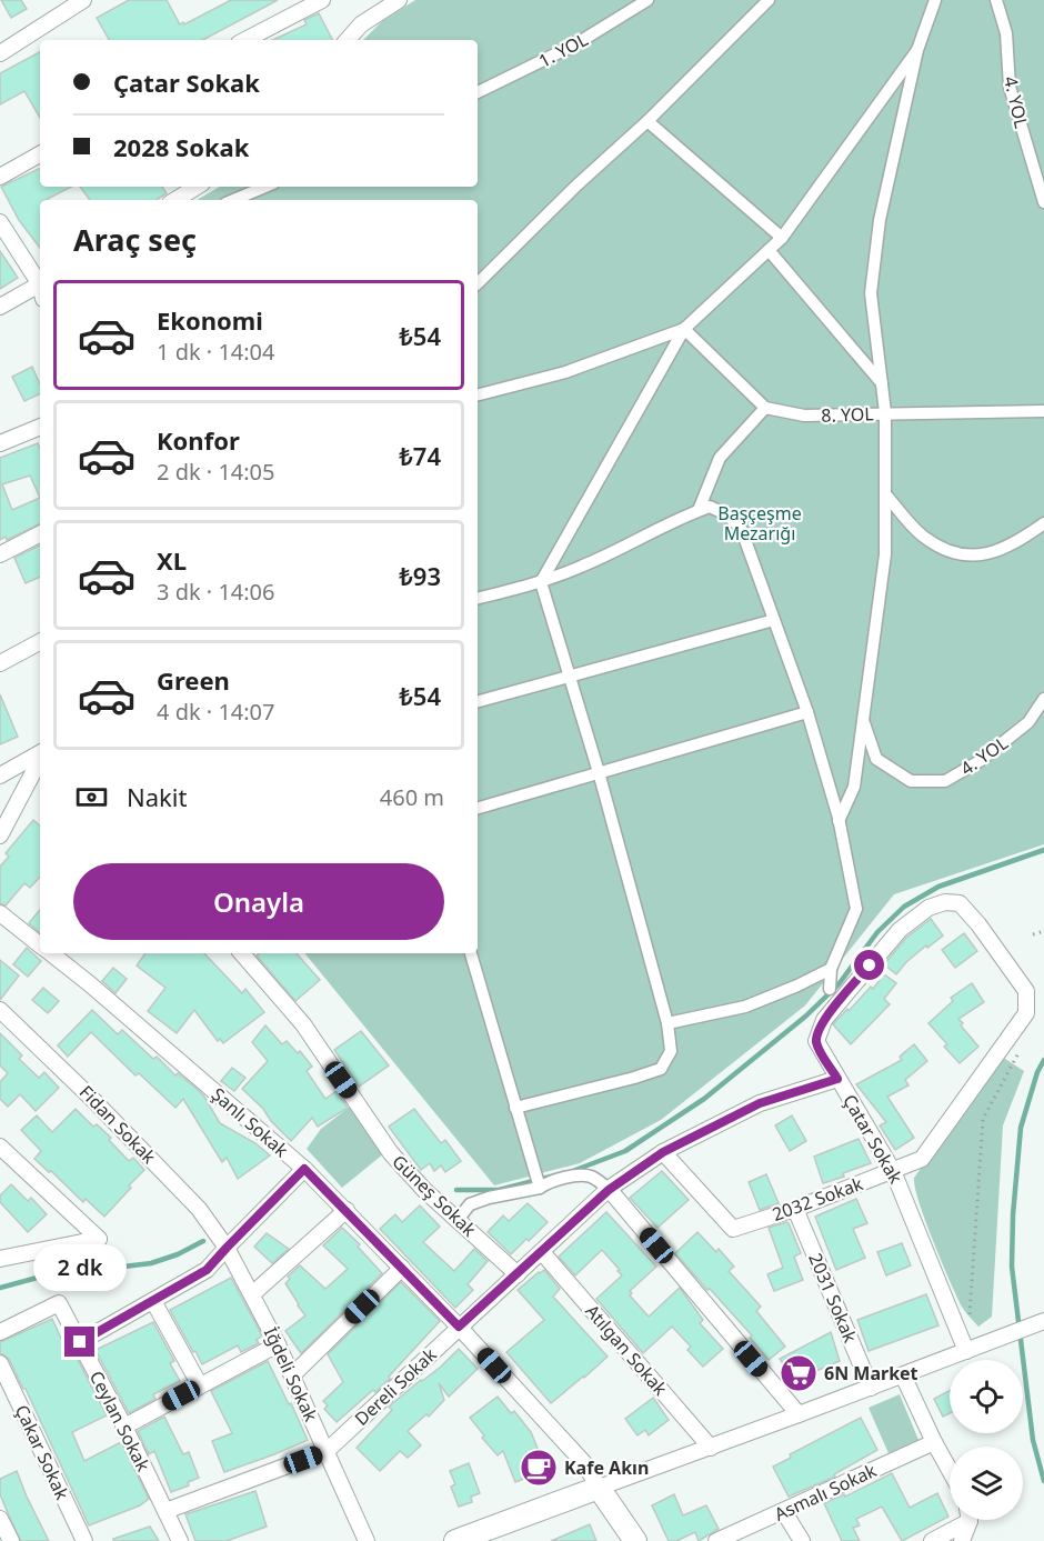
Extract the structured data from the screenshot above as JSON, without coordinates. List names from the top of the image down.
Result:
{
  "streets": {
    "street": [
      "1. YOL",
      "4. YOL",
      "8. YOL",
      "Şanlı Sokak",
      "Fidan Sokak",
      "Çatar Sokak",
      "Güneş Sokak",
      "2032 Sokak",
      "2031 Sokak",
      "Atılgan Sokak",
      "İğdeli Sokak",
      "Dereli Sokak",
      "Ceylan Sokak",
      "Çakar Sokak",
      "Asmalı Sokak"
    ]
  },
  "crossings": [
    ["Şanlı Sokak", "Dereli Sokak"],
    ["Fidan Sokak", "İğdeli Sokak"],
    ["Çatar Sokak", "2032 Sokak"],
    ["Çatar Sokak", "Dereli Sokak"],
    ["Güneş Sokak", "Dereli Sokak"],
    ["2032 Sokak", "2031 Sokak"],
    ["2032 Sokak", "Dereli Sokak"],
    ["Atılgan Sokak", "Dereli Sokak"],
    ["İğdeli Sokak", "Dereli Sokak"],
    ["Dereli Sokak", "Ceylan Sokak"]
  ],
  "parks": ["Başçeşme Mezarığı"],
  "places": {
    "supermarket": ["6N Market"],
    "cafe": ["Kafe Akın"]
  },
  "page": {
    "banner": ["Çatar Sokak", "2028 Sokak"],
    "heading": "Araç seç",
    "list": [
      {
        "name": "Ekonomi",
        "note": "1 dk · 14:04",
        "value": "₺54"
      },
      {
        "name": "Konfor",
        "note": "2 dk · 14:05",
        "value": "₺74"
      },
      {
        "name": "XL",
        "note": "3 dk · 14:06",
        "value": "₺93"
      },
      {
        "name": "Green",
        "note": "4 dk · 14:07",
        "value": "₺54"
      }
    ],
    "pay": ["Nakit", "460 m"],
    "buttons": "Onayla",
    "bubble": "2 dk"
  }
}
